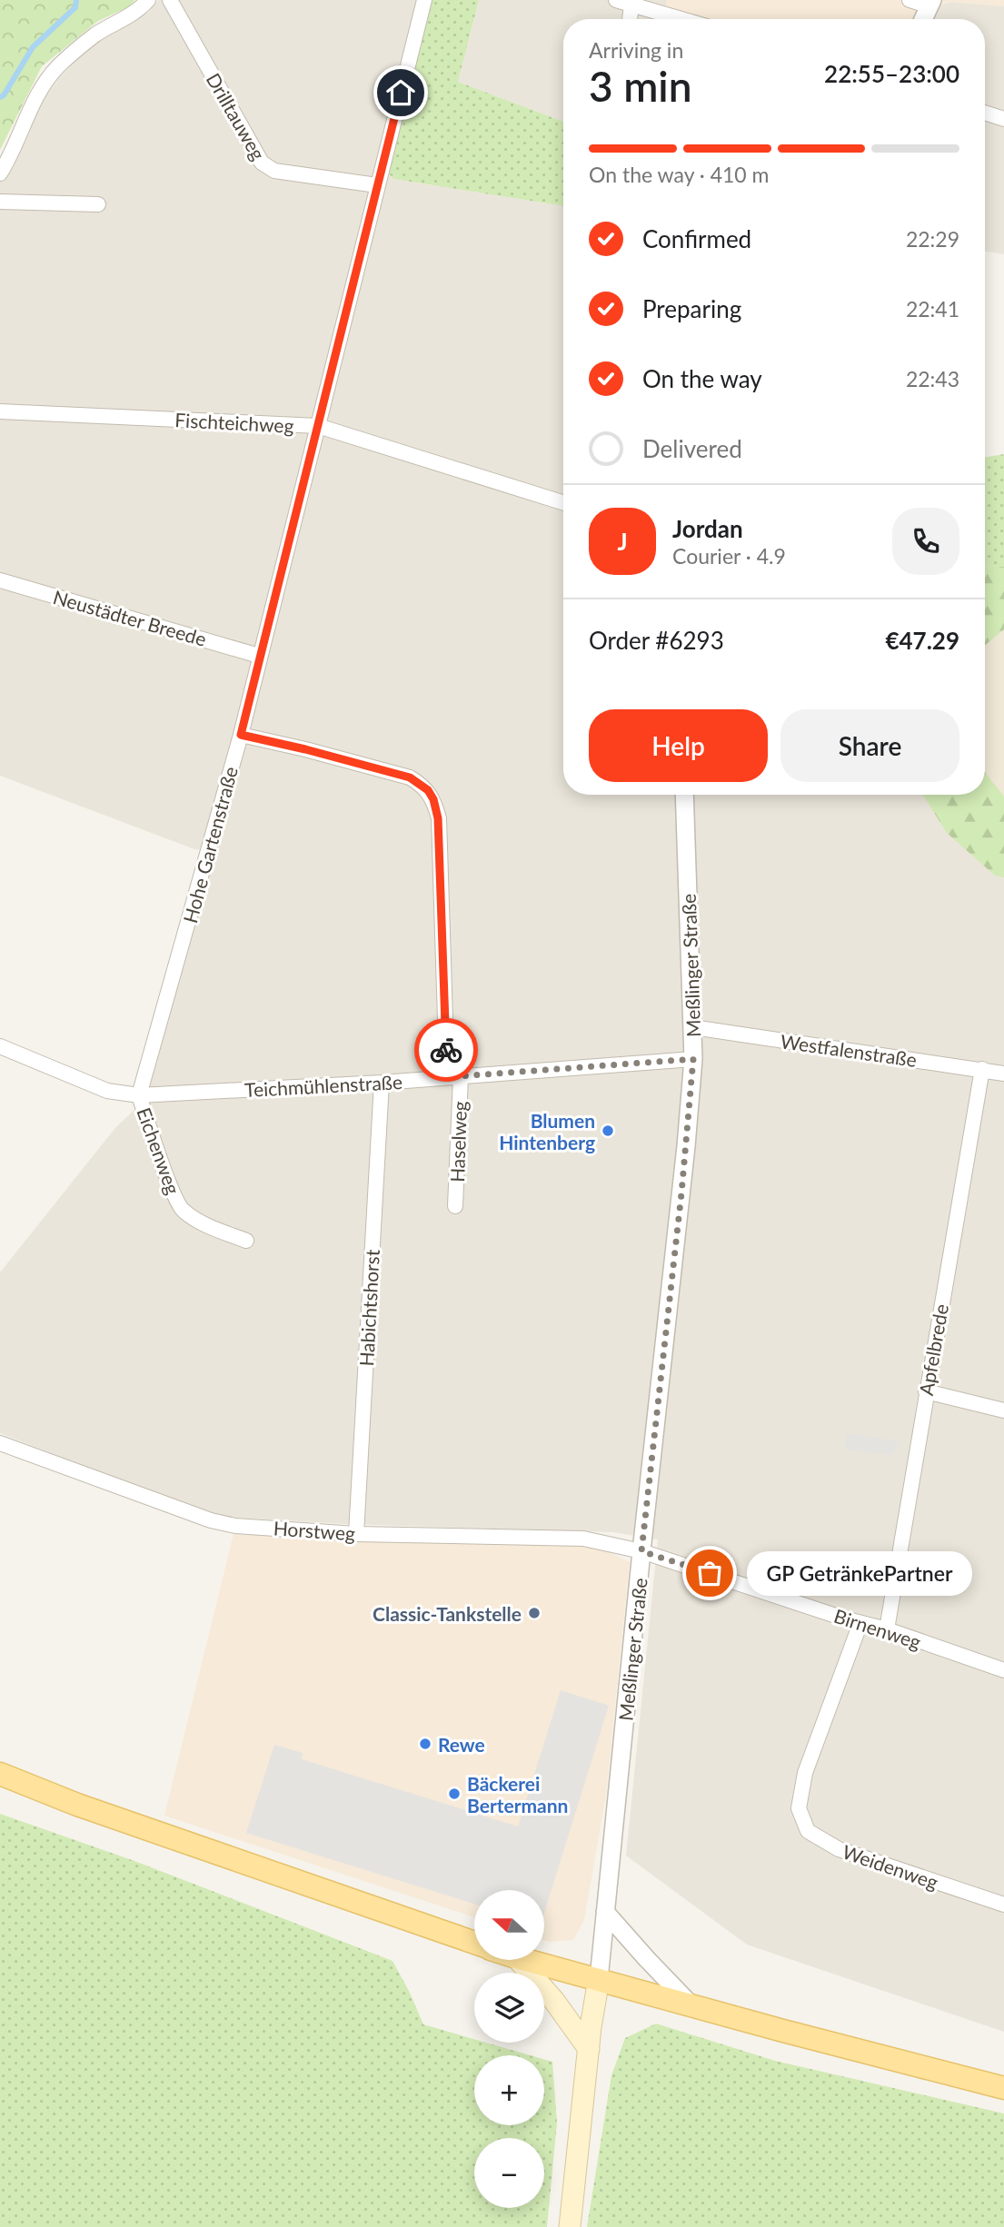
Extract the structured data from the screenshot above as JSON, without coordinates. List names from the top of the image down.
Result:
{
  "streets": {
    "street": [
      "Drilltauweg",
      "Fischteichweg",
      "Neustädter Breede",
      "Hohe Gartenstraße",
      "Meßlinger Straße",
      "Westfalenstraße",
      "Teichmühlenstraße",
      "Haselweg",
      "Eichenweg",
      "Habichtshorst",
      "Apfelbrede",
      "Horstweg",
      "Birnenweg",
      "Weidenweg"
    ]
  },
  "crossings": [
    ["Drilltauweg", "Hohe Gartenstraße"],
    ["Fischteichweg", "Hohe Gartenstraße"],
    ["Neustädter Breede", "Hohe Gartenstraße"],
    ["Hohe Gartenstraße", "Teichmühlenstraße"],
    ["Hohe Gartenstraße", "Haselweg"],
    ["Hohe Gartenstraße", "Eichenweg"],
    ["Meßlinger Straße", "Westfalenstraße"],
    ["Meßlinger Straße", "Teichmühlenstraße"],
    ["Meßlinger Straße", "Horstweg"],
    ["Meßlinger Straße", "Birnenweg"],
    ["Westfalenstraße", "Apfelbrede"],
    ["Teichmühlenstraße", "Haselweg"],
    ["Teichmühlenstraße", "Eichenweg"],
    ["Teichmühlenstraße", "Habichtshorst"],
    ["Habichtshorst", "Horstweg"],
    ["Apfelbrede", "Birnenweg"],
    ["Horstweg", "Birnenweg"],
    ["Birnenweg", "Weidenweg"]
  ],
  "places": [
    "Blumen Hintenberg",
    "GP GetränkePartner",
    "Classic-Tankstelle",
    "Rewe",
    "Bäckerei Bertermann"
  ],
  "north": "left",
  "page": {
    "heading": ["3 min", "Arriving in", "22:55–23:00"],
    "panel": [
      "Jordan",
      "Courier · 4.9",
      "Order #6293",
      "€47.29"
    ],
    "bar": "On the way · 410 m",
    "list": [
      ["Confirmed", "22:29"],
      ["Preparing", "22:41"],
      ["On the way", "22:43"],
      "Delivered"
    ],
    "round": "J",
    "buttons": ["Help", "Share"],
    "bubble": "GP GetränkePartner",
    "map_buttons": ["+", "−"]
  }
}
